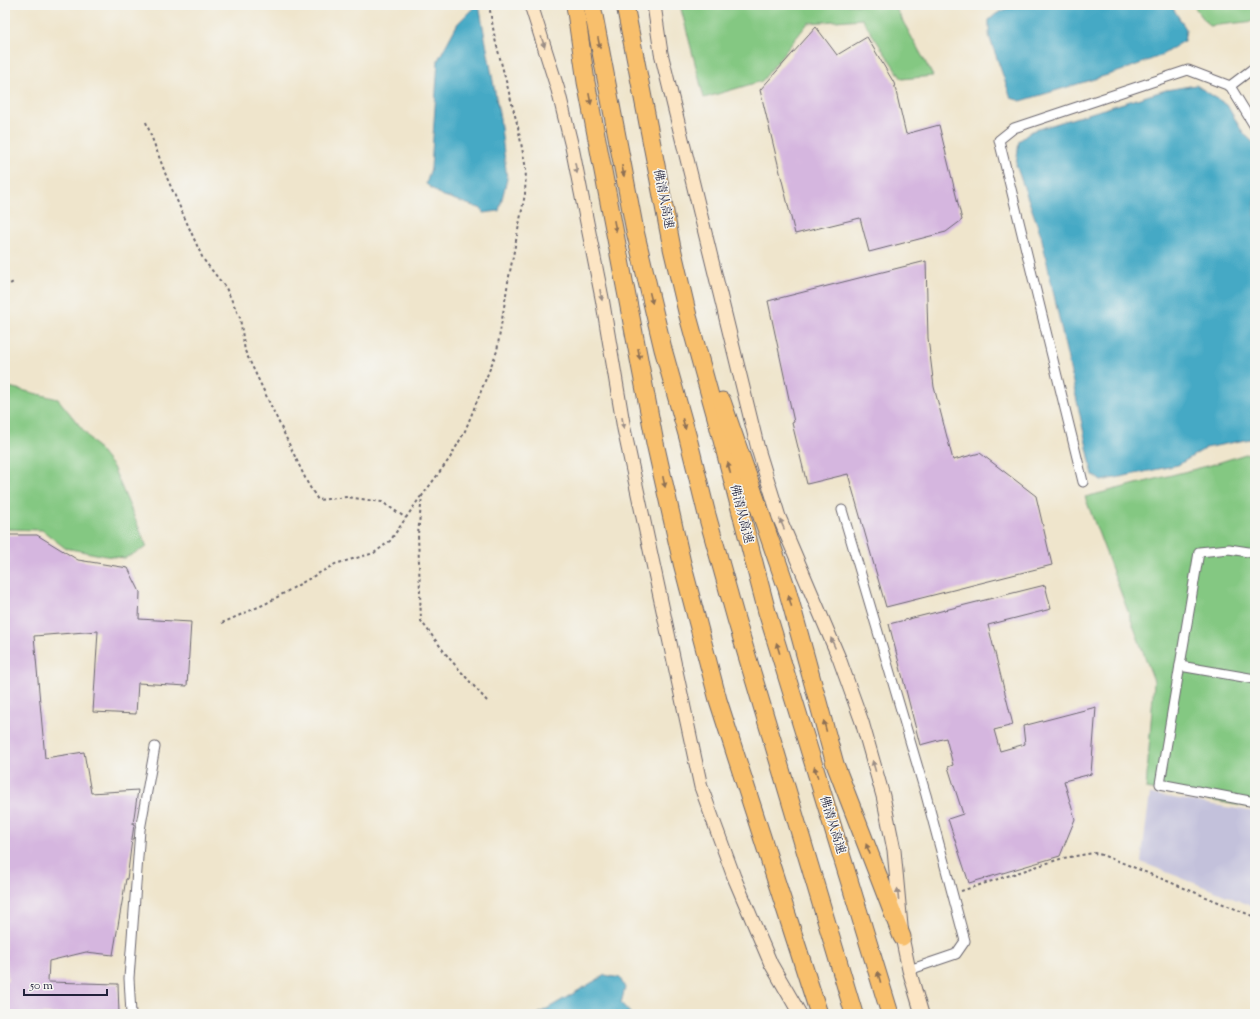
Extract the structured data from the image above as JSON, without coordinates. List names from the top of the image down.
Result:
{
  "streets": {
    "highway": ["佛清从高速"]
  },
  "scale_bar": "50 m"
}
